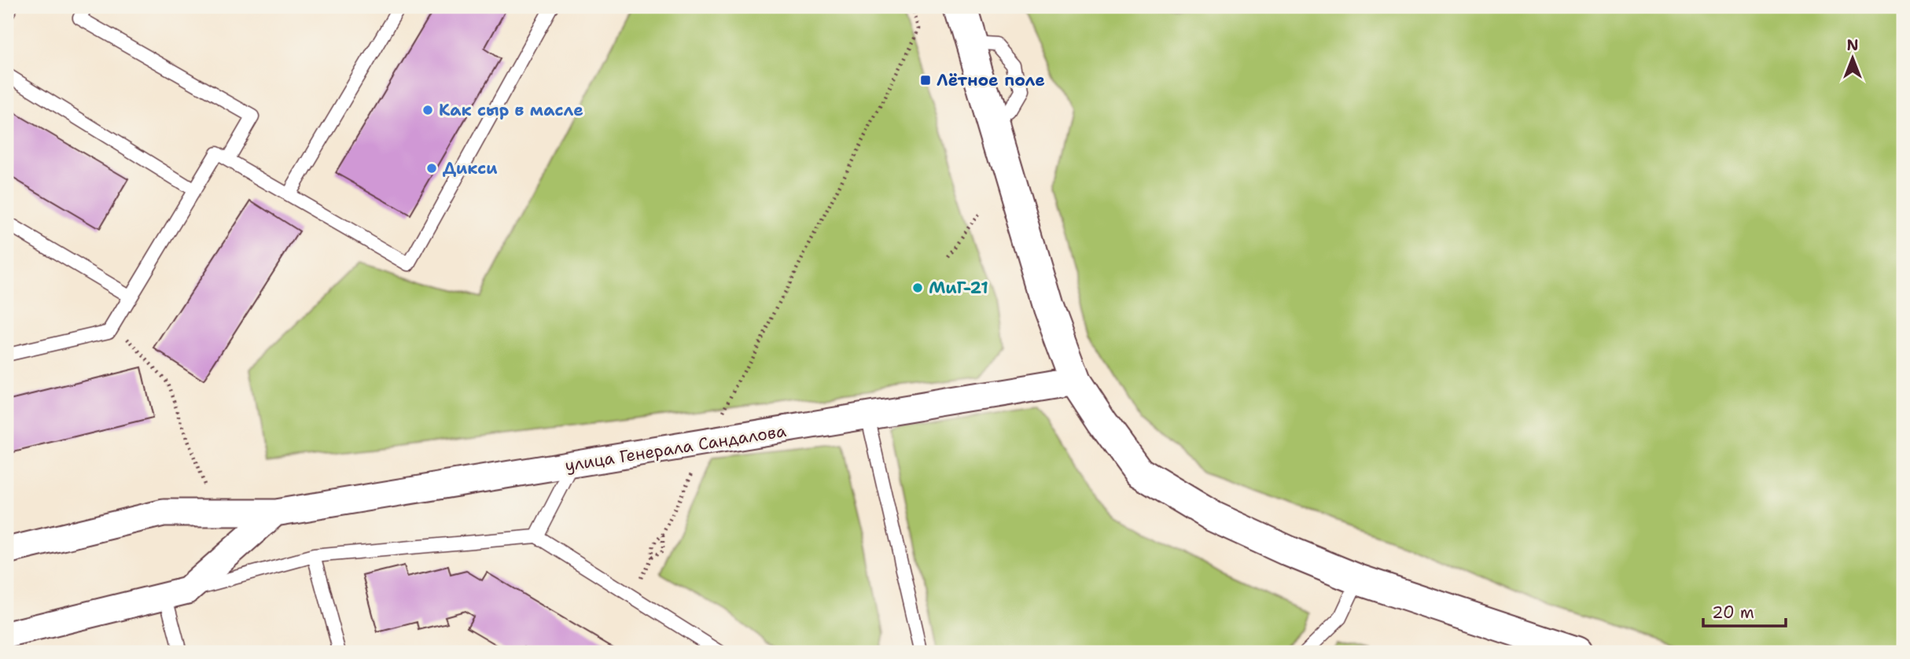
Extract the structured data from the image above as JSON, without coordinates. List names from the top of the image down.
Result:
{
  "streets": {
    "street": ["улица Генерала Сандалова"]
  },
  "places": {
    "transit": ["Лётное поле"],
    "other": ["Как сыр в масле", "Дикси", "МиГ-21"]
  },
  "scale_bar": "20 m",
  "north": "top"
}
